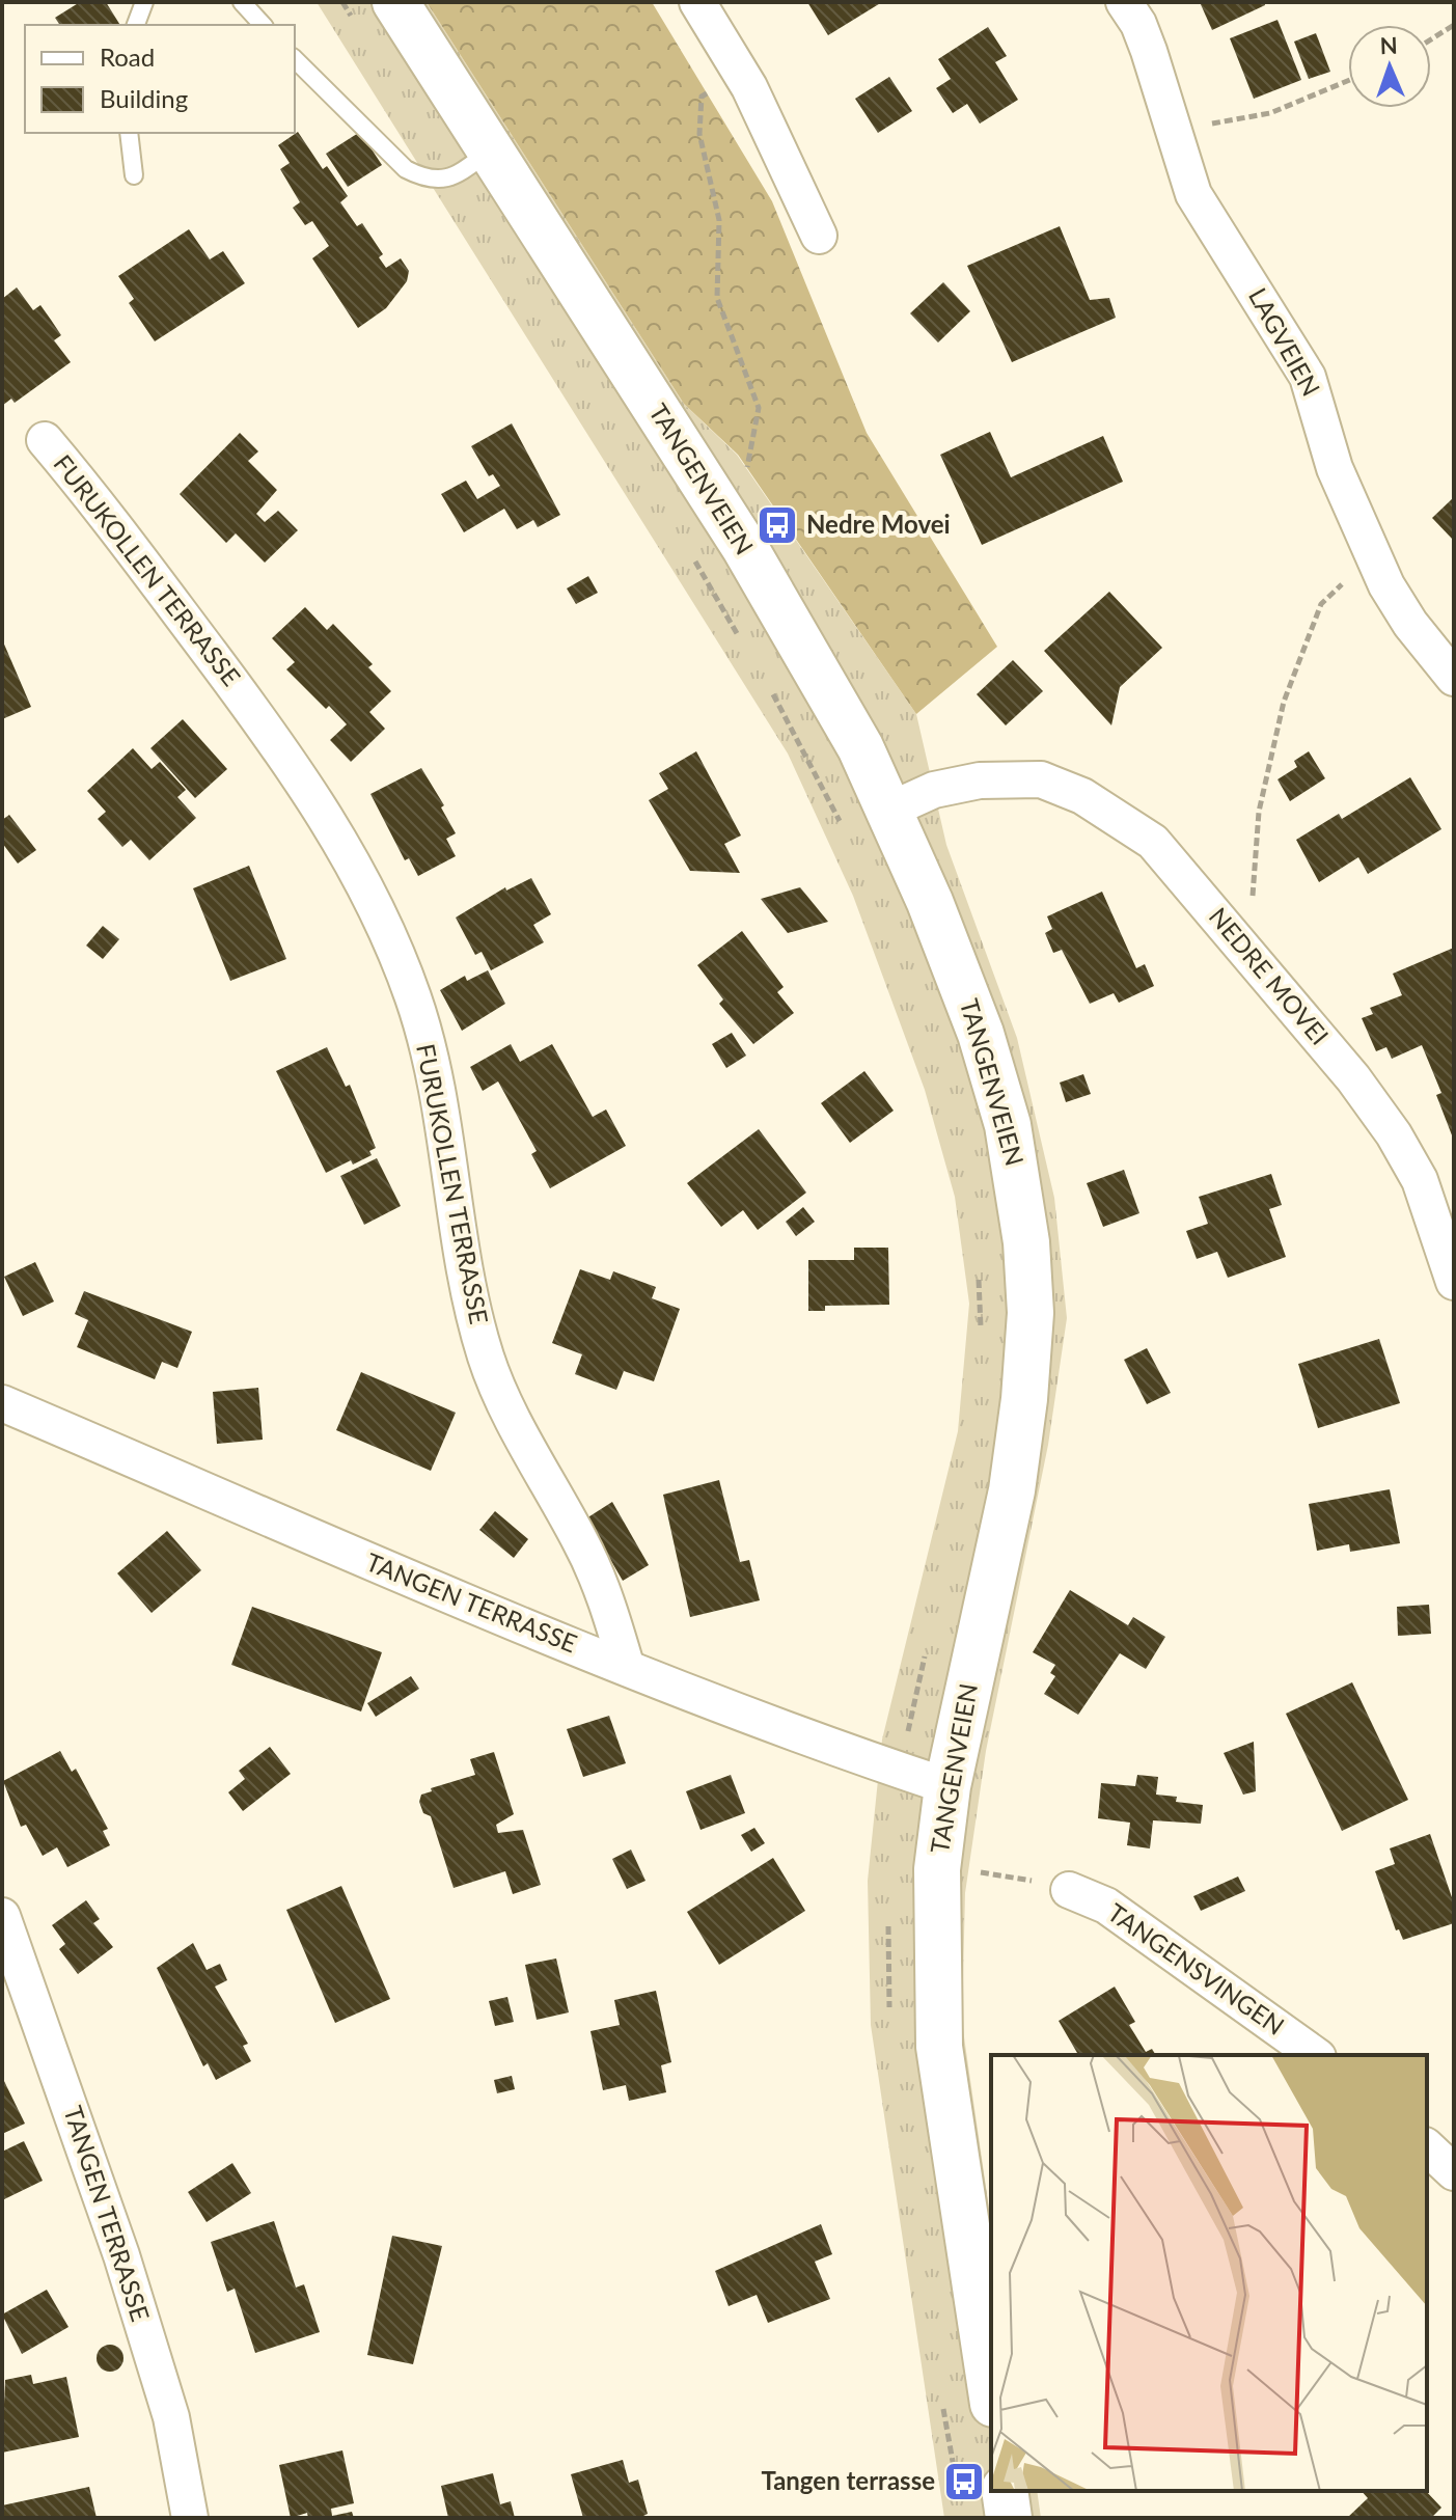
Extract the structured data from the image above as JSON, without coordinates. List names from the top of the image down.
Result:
{
  "streets": {
    "main road": ["TANGENVEIEN"],
    "street": [
      "LAGVEIEN",
      "FURUKOLLEN TERRASSE",
      "NEDRE MOVEI",
      "TANGEN TERRASSE",
      "TANGENSVINGEN"
    ]
  },
  "crossings": [
    ["TANGENVEIEN", "NEDRE MOVEI"],
    ["TANGENVEIEN", "TANGEN TERRASSE"],
    ["FURUKOLLEN TERRASSE", "TANGEN TERRASSE"]
  ],
  "places": {
    "bus stop": ["Nedre Movei", "Tangen terrasse"]
  },
  "legend": ["Road", "Building"],
  "north": "top"
}
